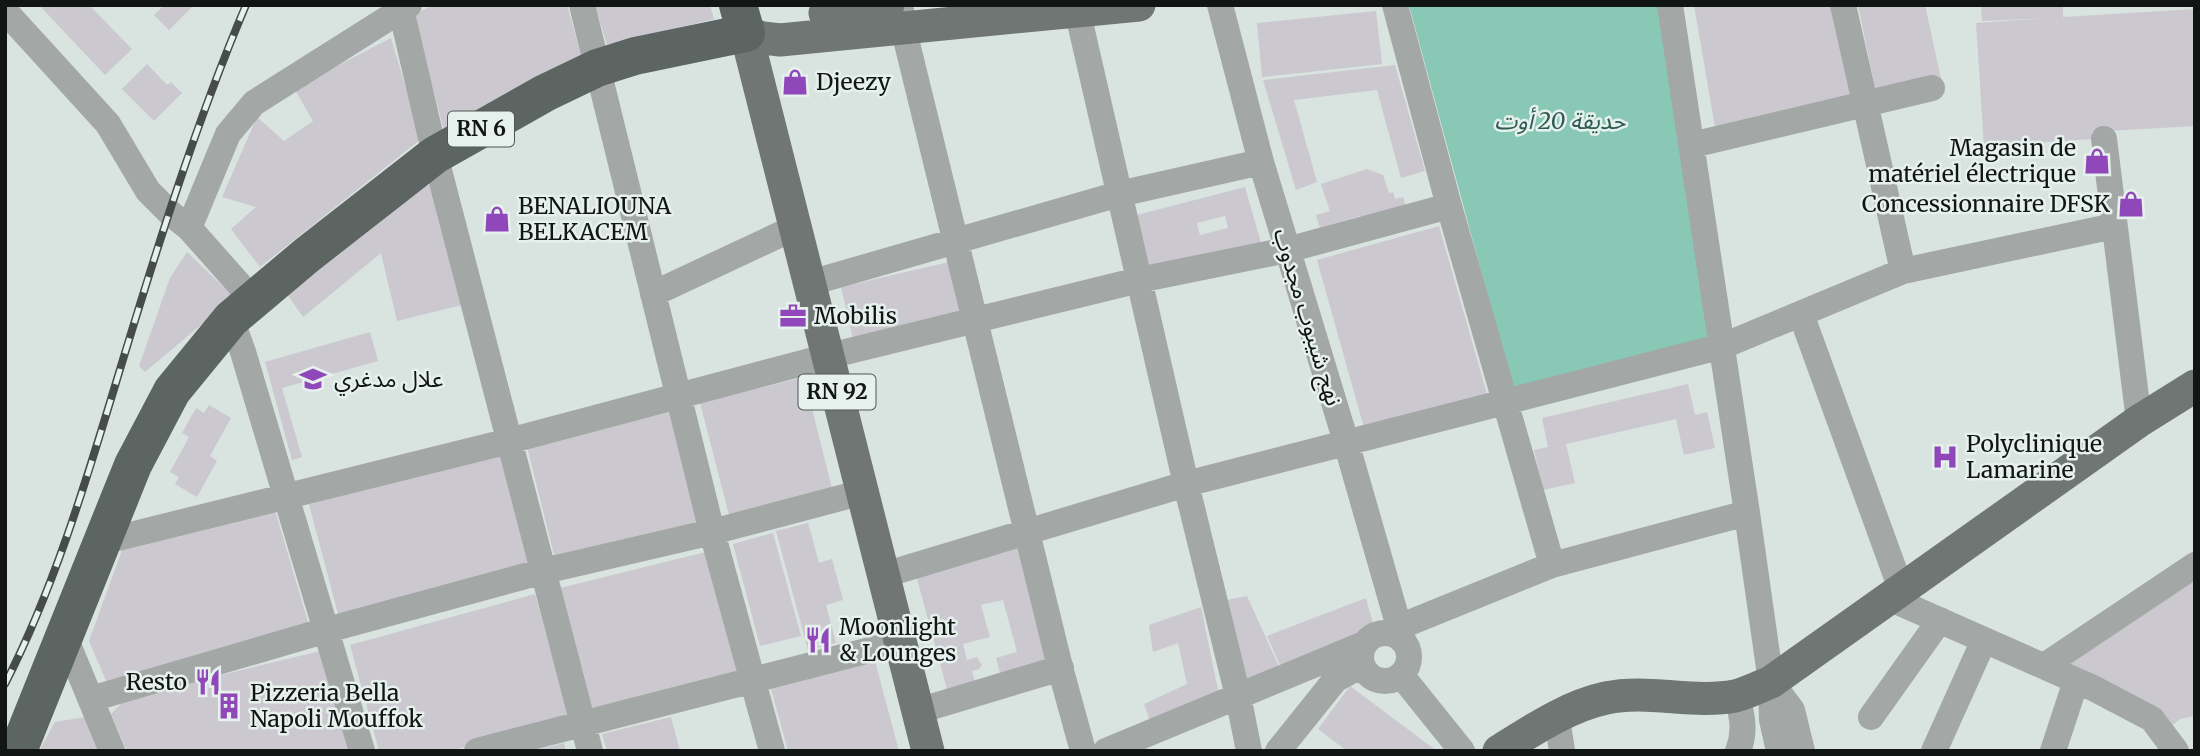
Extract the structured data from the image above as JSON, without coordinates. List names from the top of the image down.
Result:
{
  "streets": {
    "highway": ["RN 6"],
    "main road": ["RN 92"],
    "street": ["نهج شيبوب مجدوب"]
  },
  "crossings": [
    ["RN 6", "RN 92"]
  ],
  "parks": ["حديقة 20 أوت"],
  "places": {
    "shop": [
      "Djeezy",
      "Magasin de matériel électrique",
      "Concessionnaire DFSK",
      "BENALIOUNA BELKACEM"
    ],
    "office": ["Mobilis"],
    "school or university": ["علال مدغري"],
    "hospital": ["Polyclinique Lamarine"],
    "restaurant": ["Moonlight & Lounges", "Resto"],
    "building": ["Pizzeria Bella Napoli Mouffok"]
  }
}
